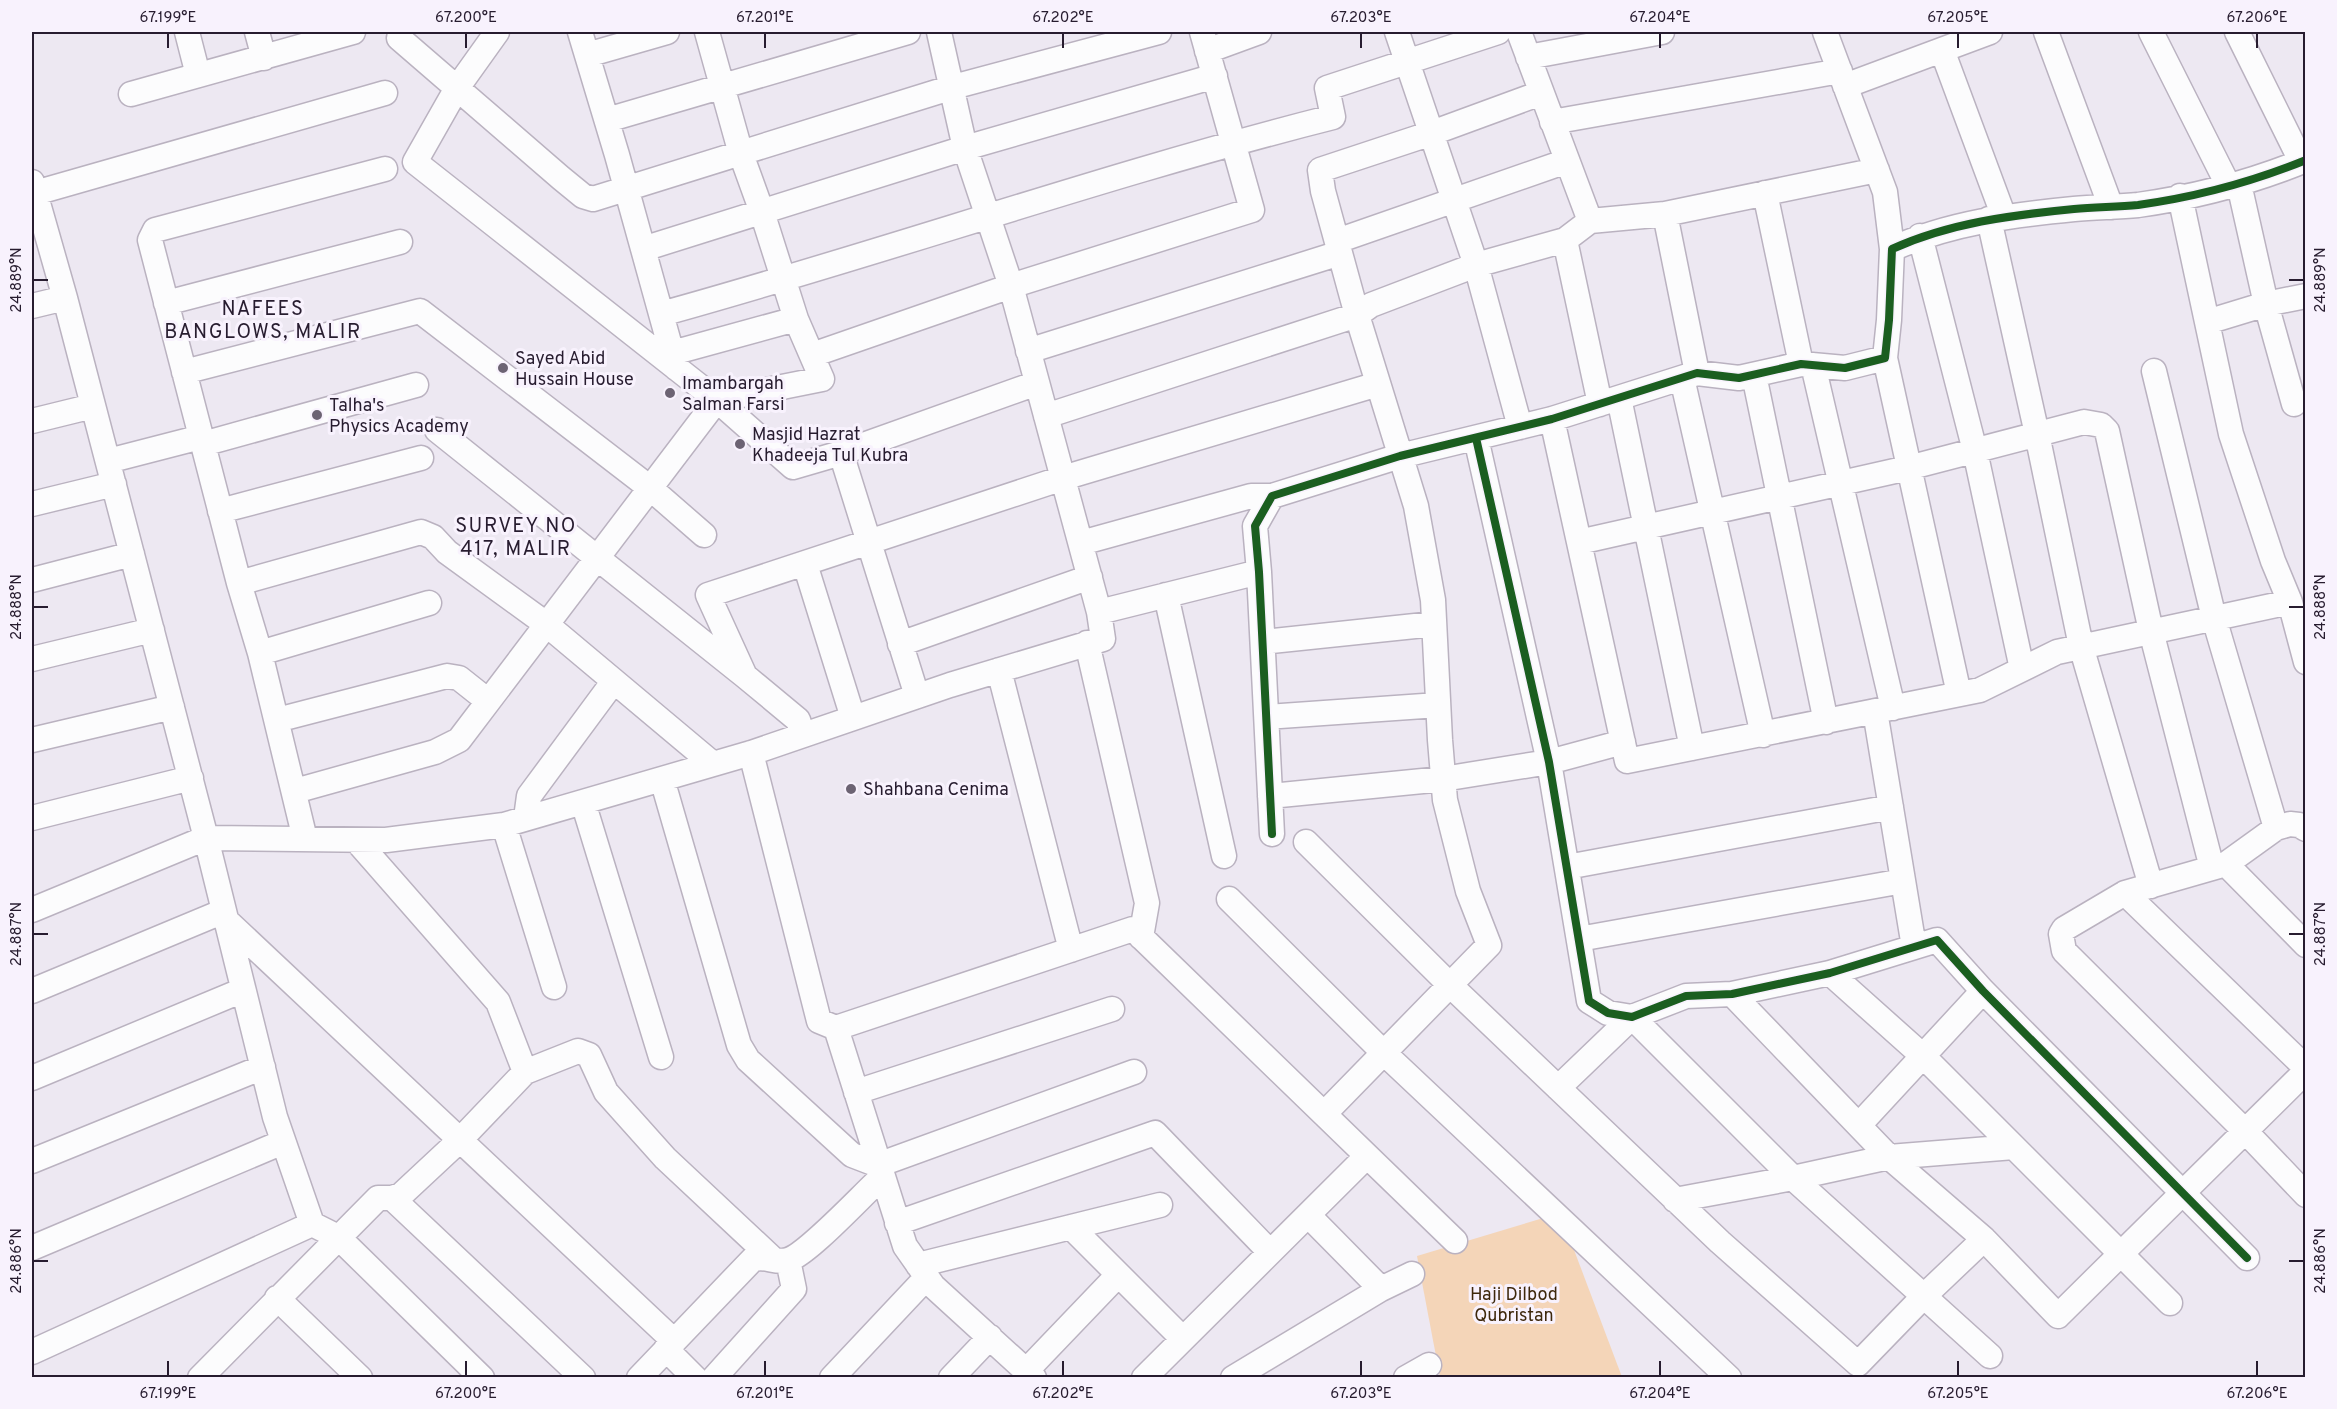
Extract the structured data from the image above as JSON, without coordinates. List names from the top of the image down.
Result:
{
  "districts": ["NAFEES BANGLOWS, MALIR", "SURVEY NO 417, MALIR"],
  "parks": ["Haji Dilbod Qubristan"],
  "places": [
    "Sayed Abid Hussain House",
    "Imambargah Salman Farsi",
    "Talha's Physics Academy",
    "Masjid Hazrat Khadeeja Tul Kubra",
    "Shahbana Cenima"
  ],
  "coordinates": [
    "67.199°E",
    "67.200°E",
    "67.201°E",
    "67.202°E",
    "67.203°E",
    "67.204°E",
    "67.205°E",
    "67.206°E",
    "24.889°N",
    "24.888°N",
    "24.887°N",
    "24.886°N"
  ]
}
